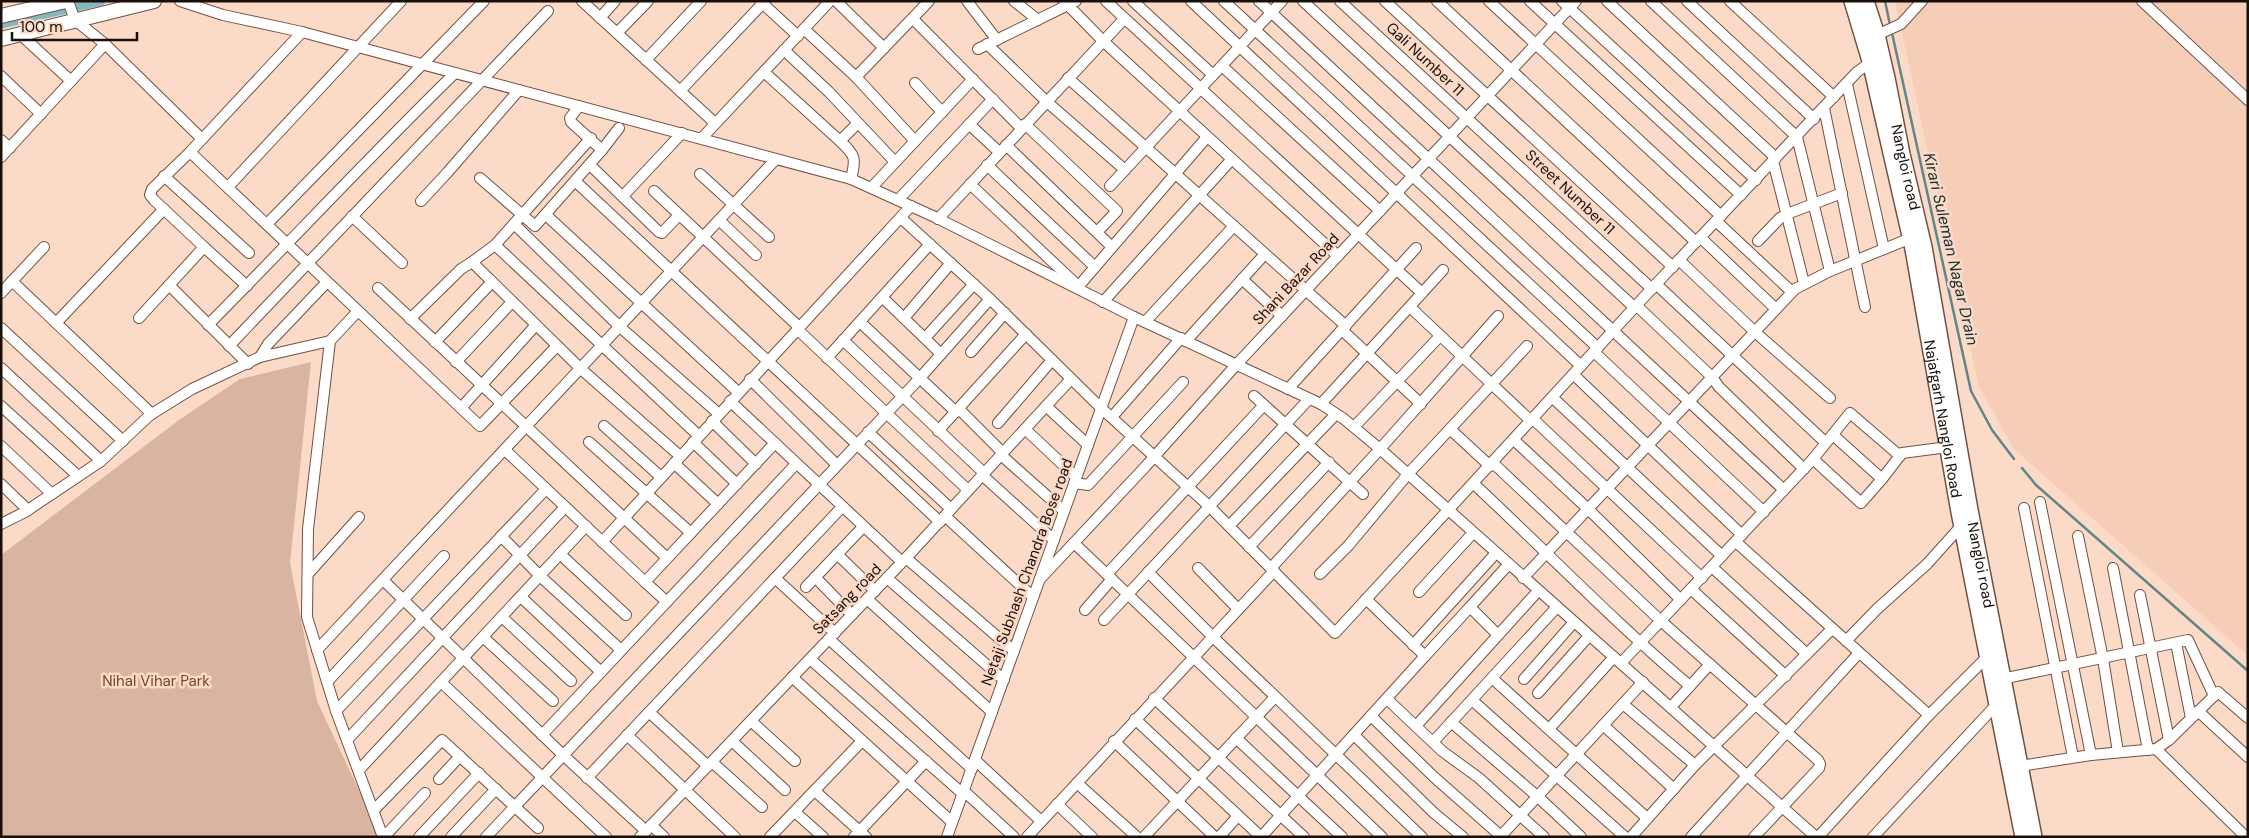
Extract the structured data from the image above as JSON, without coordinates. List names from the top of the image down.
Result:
{
  "streets": {
    "main road": ["Nangloi road", "Najafgarh Nangloi Road"],
    "street": [
      "Gali Number 11",
      "Street Number 11",
      "Shani Bazar Road",
      "Netaji Subhash Chandra Bose road",
      "Satsang road"
    ]
  },
  "crossings": [
    ["Gali Number 11", "Street Number 11"],
    ["Gali Number 11", "Shani Bazar Road"],
    ["Nangloi road", "Najafgarh Nangloi Road"],
    ["Street Number 11", "Shani Bazar Road"],
    ["Shani Bazar Road", "Netaji Subhash Chandra Bose road"]
  ],
  "water": ["Kirari Suleman Nagar Drain"],
  "parks": ["Nihal Vihar Park"],
  "scale_bar": "100 m"
}
